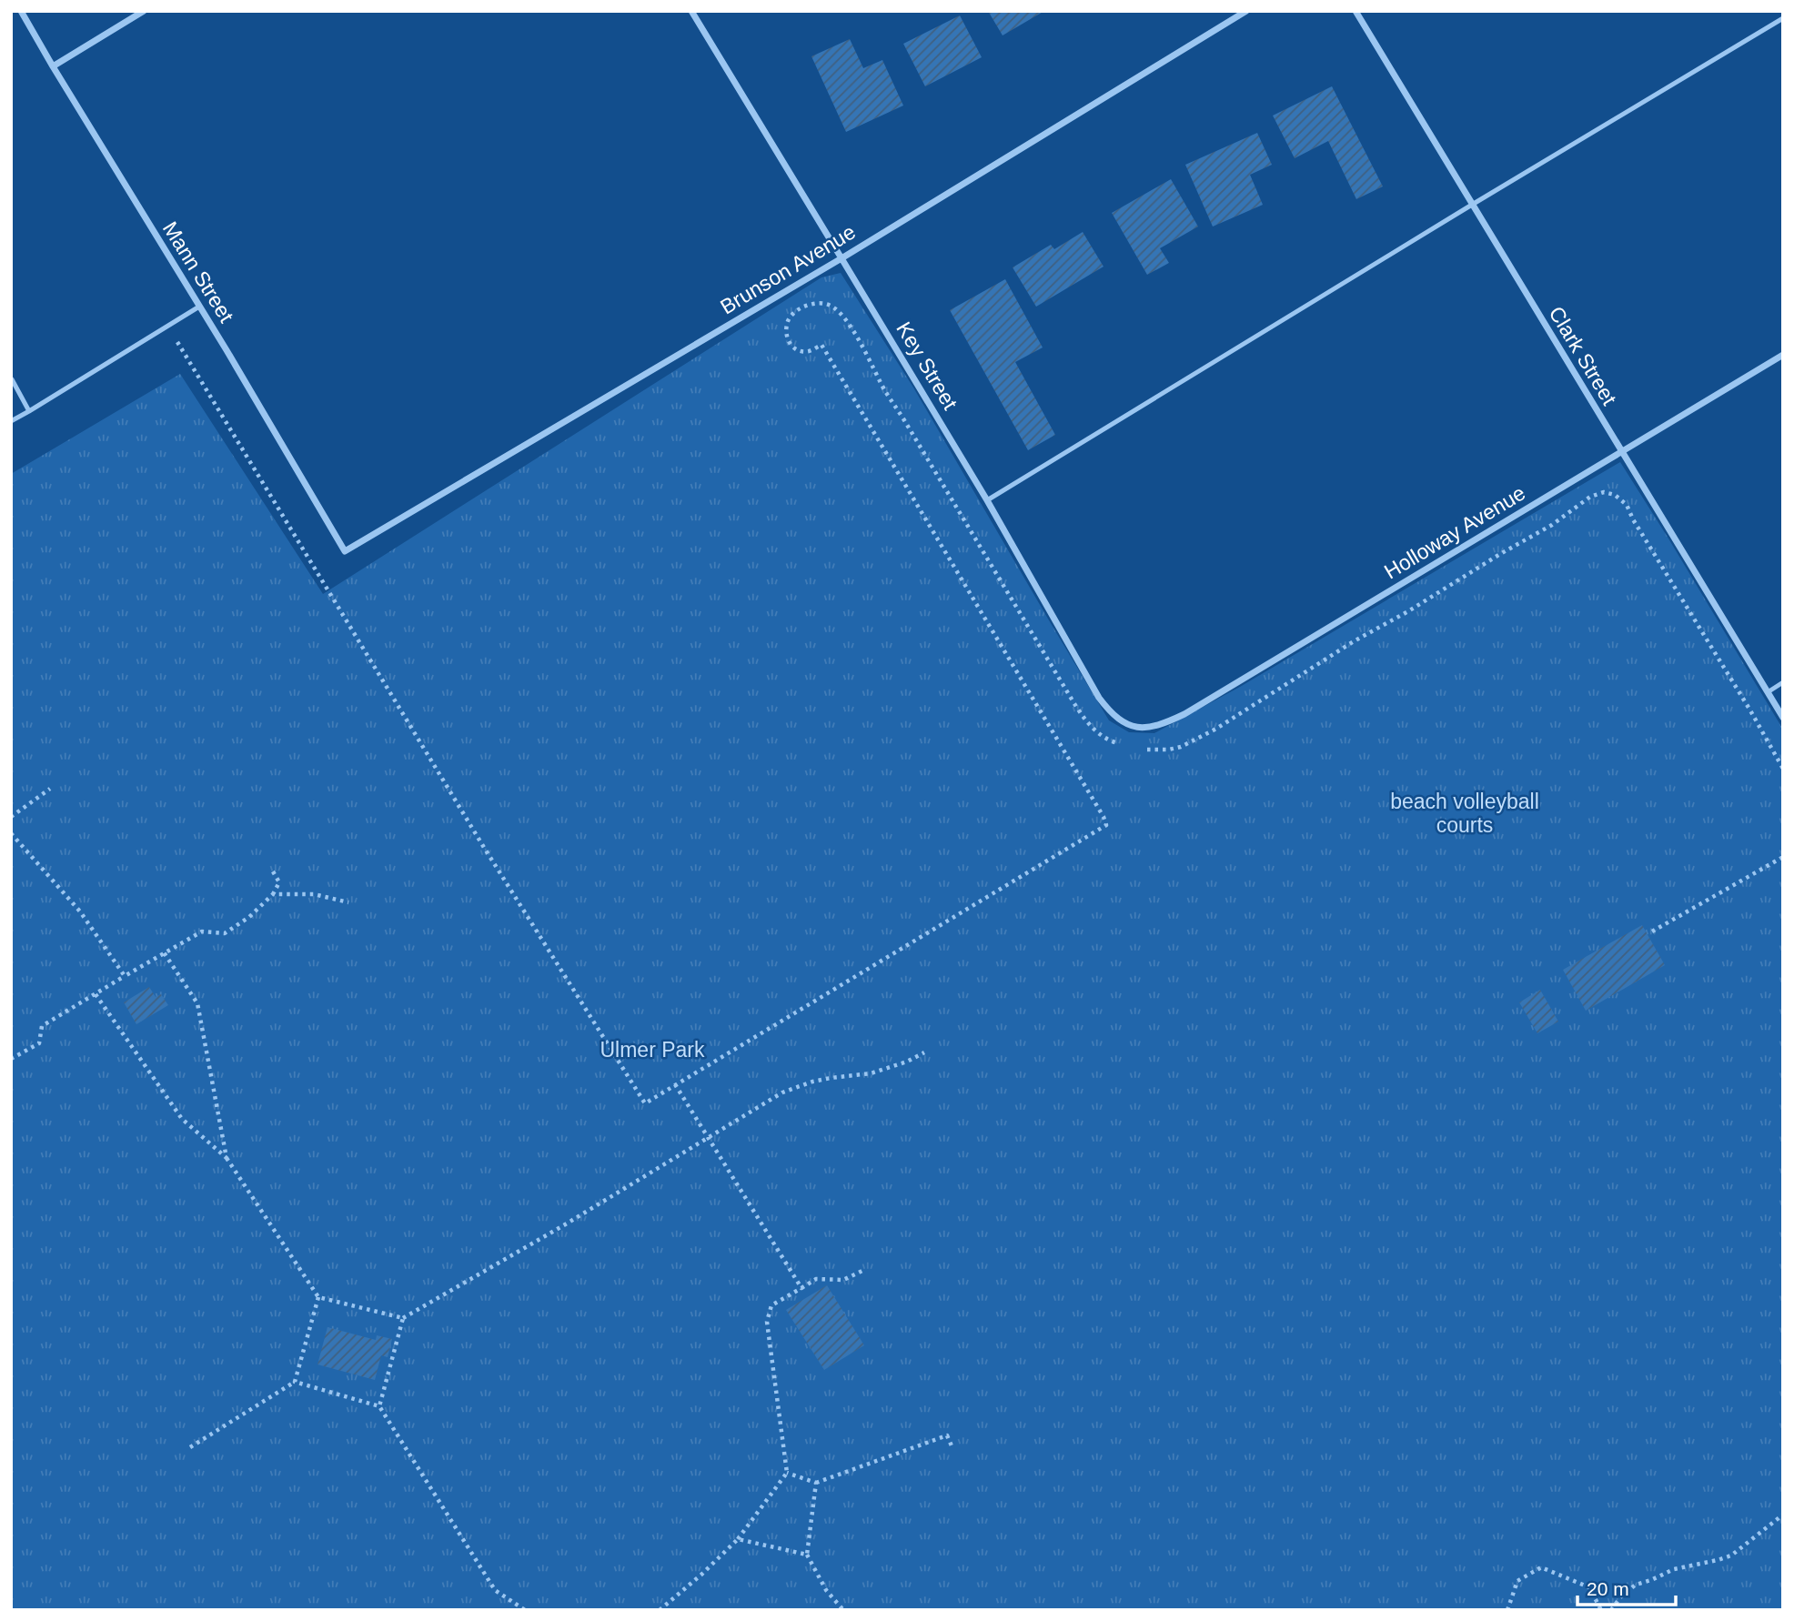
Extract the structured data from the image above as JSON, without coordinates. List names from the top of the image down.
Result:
{
  "streets": {
    "street": [
      "Brunson Avenue",
      "Mann Street",
      "Clark Street",
      "Key Street",
      "Holloway Avenue"
    ]
  },
  "crossings": [
    ["Brunson Avenue", "Mann Street"],
    ["Brunson Avenue", "Key Street"],
    ["Clark Street", "Holloway Avenue"],
    ["Key Street", "Holloway Avenue"]
  ],
  "parks": ["beach volleyball courts", "Ulmer Park"],
  "scale_bar": "20 m"
}
